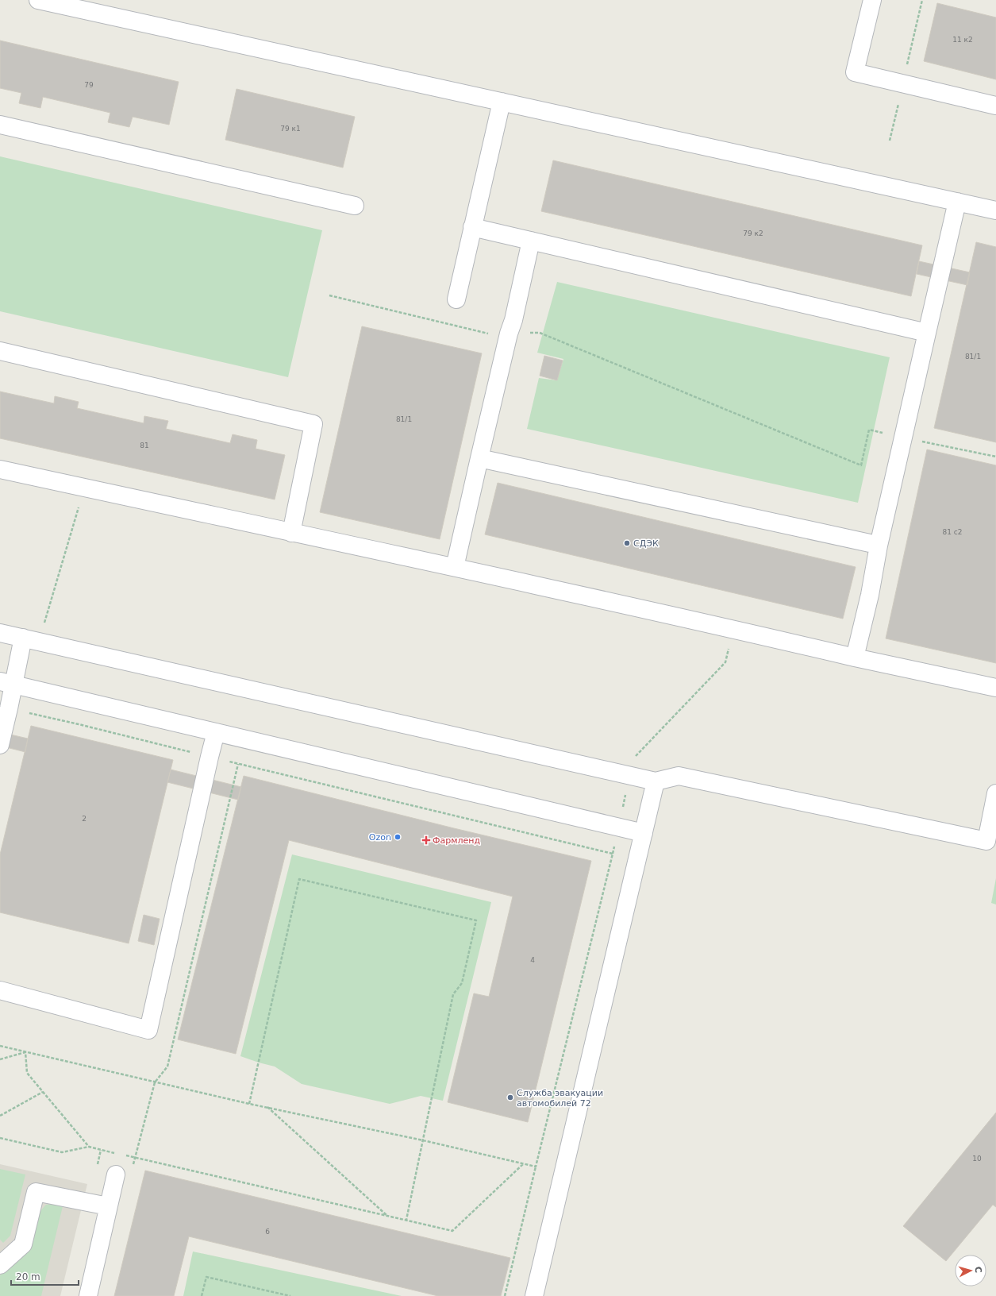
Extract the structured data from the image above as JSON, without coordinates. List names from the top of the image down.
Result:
{
  "places": {
    "other": ["СДЭК", "Ozon", "Служба эвакуации автомобилей 72"],
    "health": ["Фармленд"]
  },
  "house_numbers": [
    "11 к2",
    "79",
    "79 к1",
    "79 к2",
    "81/1",
    "81/1",
    "81",
    "81 с2",
    "2",
    "4",
    "10",
    "6"
  ],
  "scale_bar": "20 m",
  "north": "right"
}
